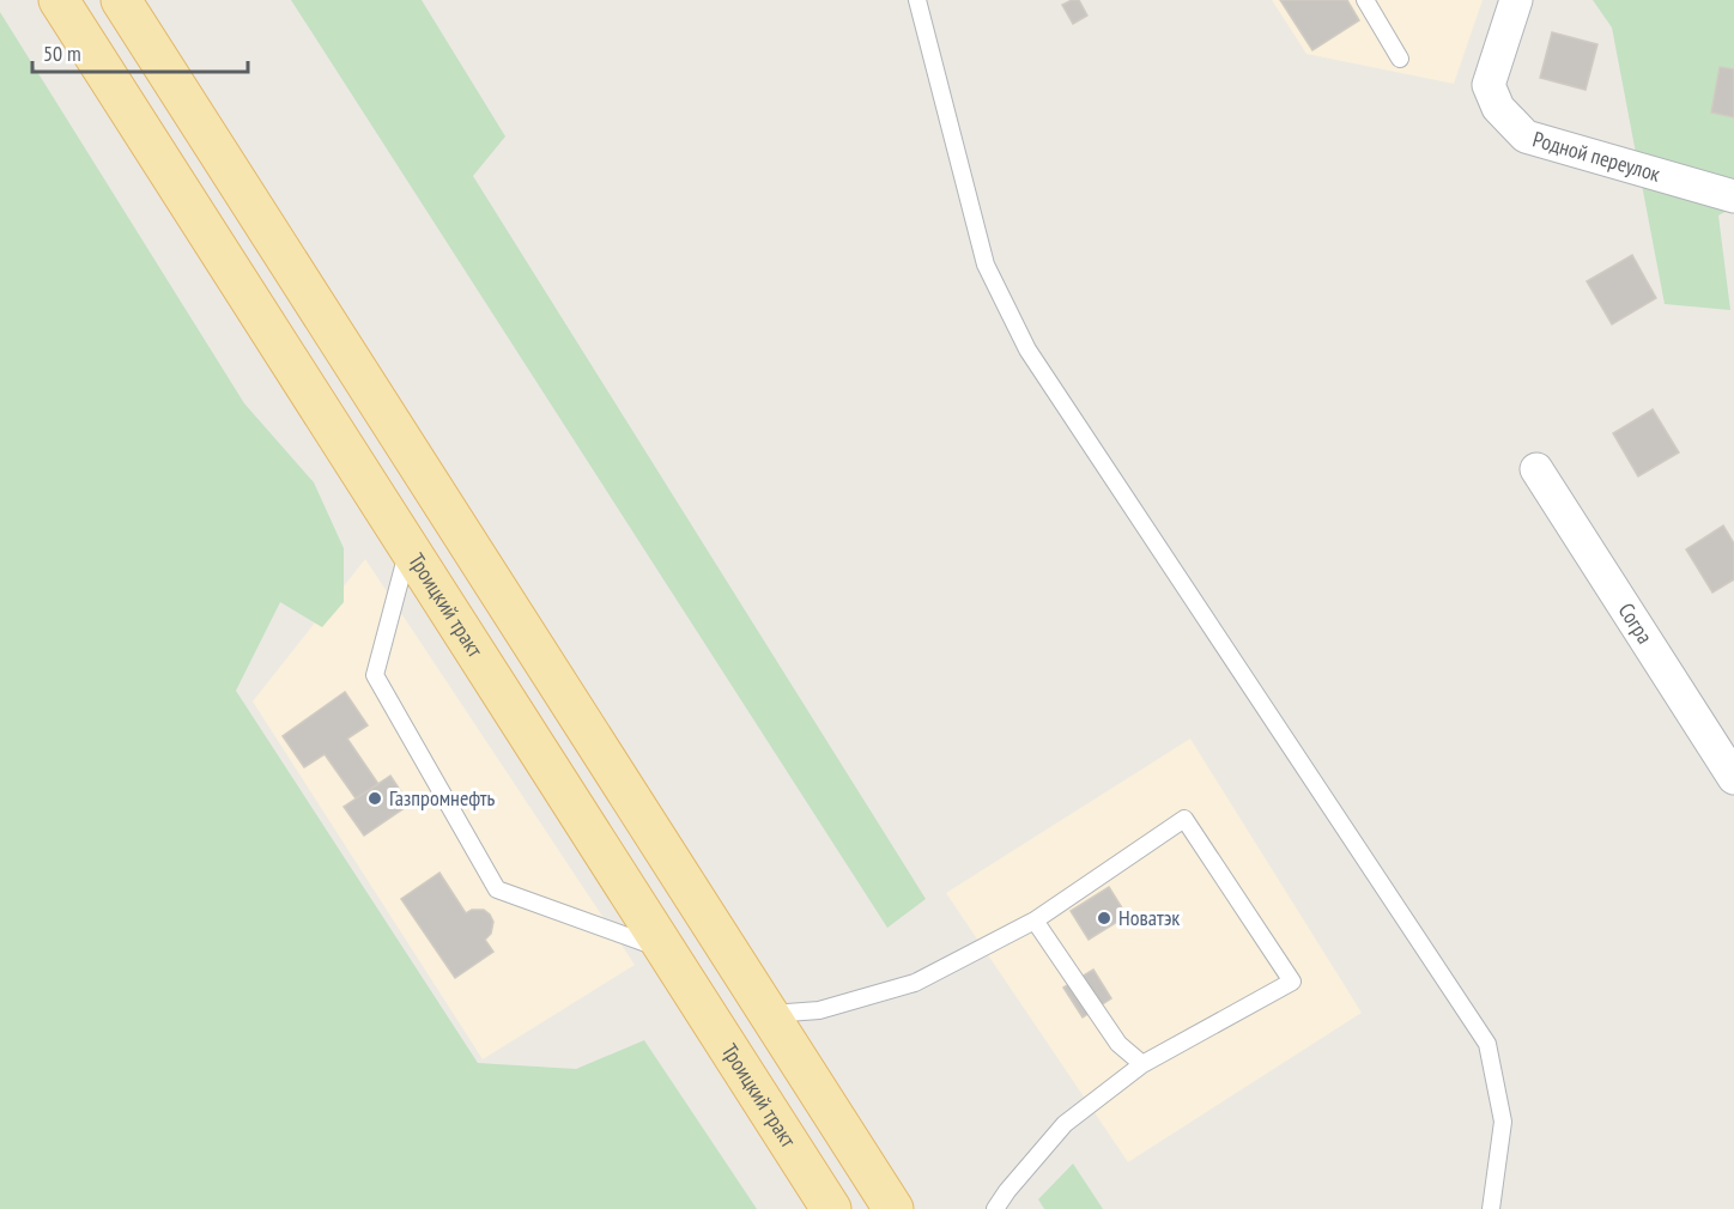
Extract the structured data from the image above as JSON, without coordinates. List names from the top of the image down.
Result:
{
  "streets": {
    "main road": ["Троицкий тракт"],
    "street": ["Родной переулок", "Согра"]
  },
  "places": ["Газпромнефть", "Новатэк"],
  "scale_bar": "50 m"
}
